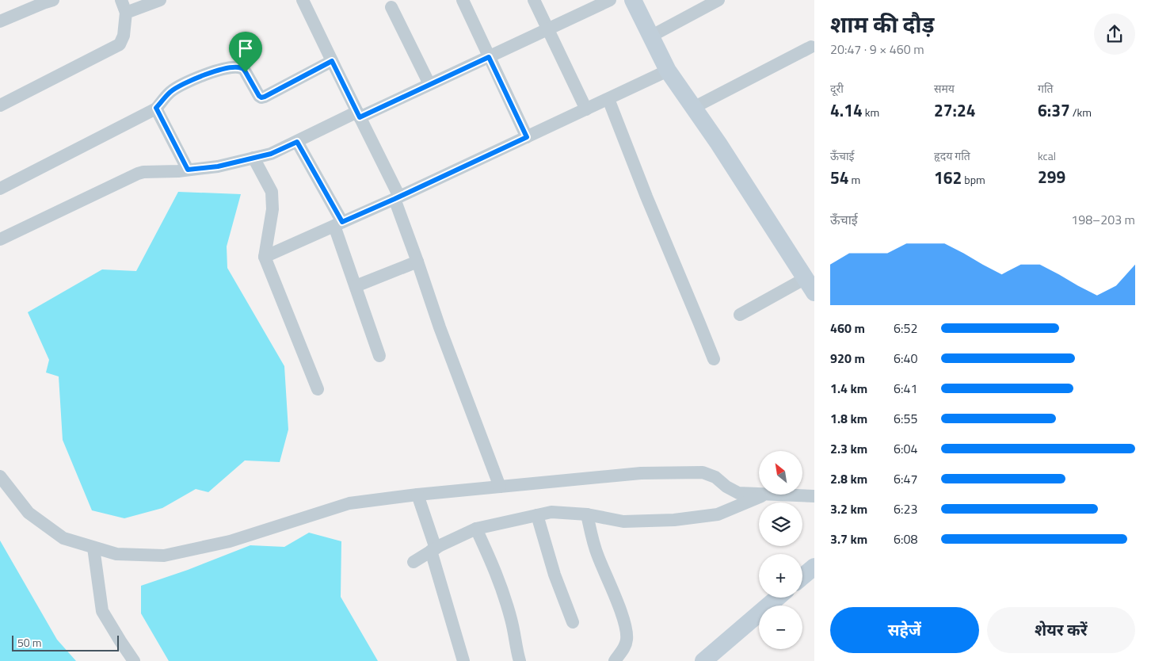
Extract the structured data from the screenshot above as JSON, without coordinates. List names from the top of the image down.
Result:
{
  "scale_bar": "50 m",
  "north": "top left",
  "page": {
    "heading": ["शाम की दौड़", "20:47 · 9 × 460 m"],
    "stats": [
      ["दूरी", "4.14 km"],
      ["समय", "27:24"],
      ["गति", "6:37 /km"],
      ["ऊँचाई", "54 m"],
      ["हृदय गति", "162 bpm"],
      ["kcal", "299"]
    ],
    "chart": ["ऊँचाई", "198–203 m"],
    "list": [
      {
        "name": "460 m",
        "note": "6:52"
      },
      {
        "name": "920 m",
        "note": "6:40"
      },
      {
        "name": "1.4 km",
        "note": "6:41"
      },
      {
        "name": "1.8 km",
        "note": "6:55"
      },
      {
        "name": "2.3 km",
        "note": "6:04"
      },
      {
        "name": "2.8 km",
        "note": "6:47"
      },
      {
        "name": "3.2 km",
        "note": "6:23"
      },
      {
        "name": "3.7 km",
        "note": "6:08"
      }
    ],
    "map_buttons": ["+", "−"],
    "buttons": ["सहेजें", "शेयर करें"],
    "scale": "50 m"
  }
}
